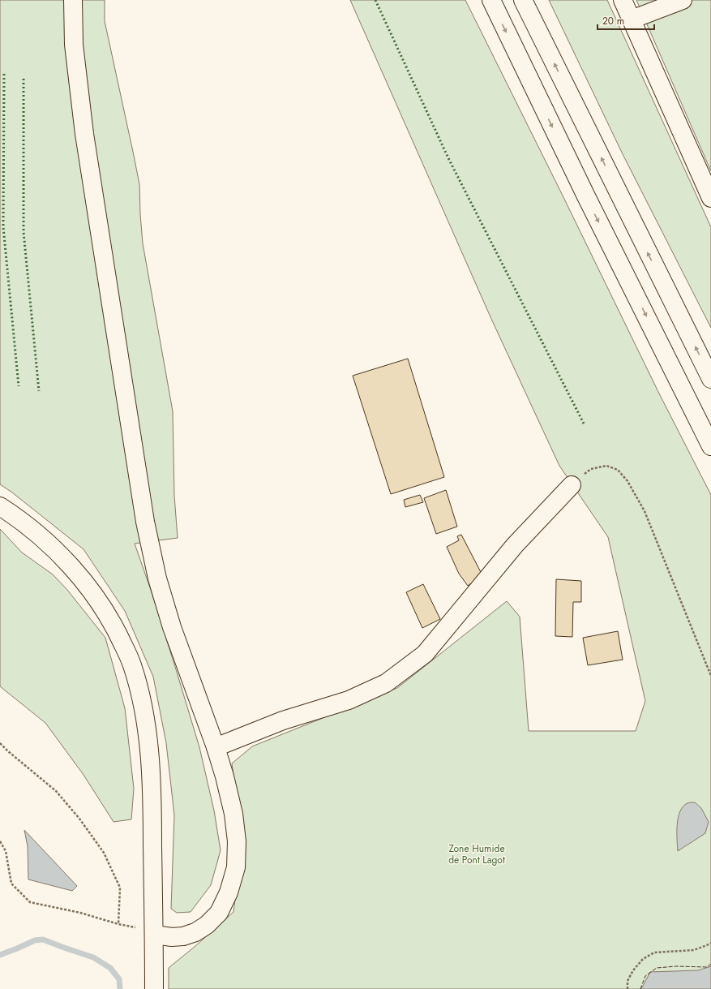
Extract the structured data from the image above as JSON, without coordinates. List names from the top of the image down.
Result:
{
  "parks": ["Zone Humide de Pont Lagot"],
  "scale_bar": "20 m"
}
